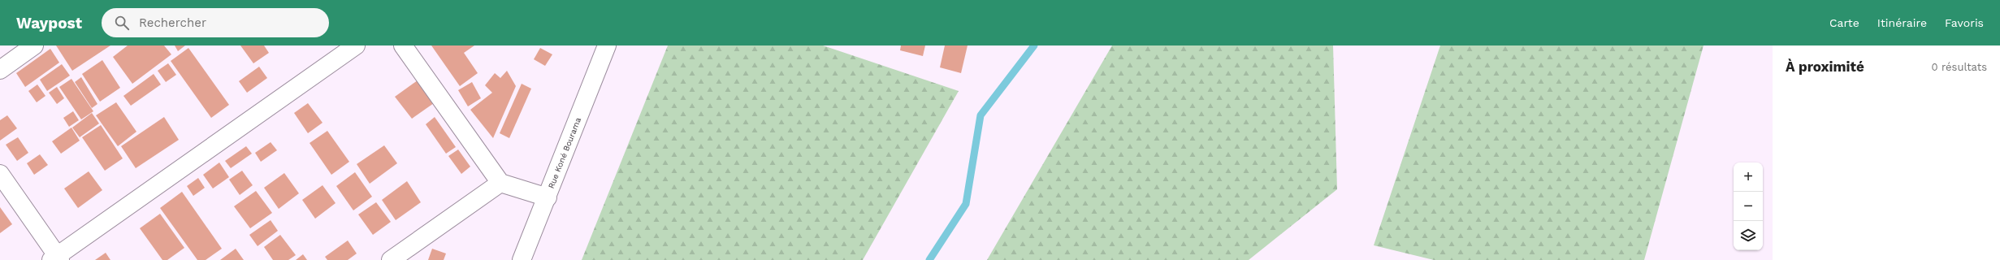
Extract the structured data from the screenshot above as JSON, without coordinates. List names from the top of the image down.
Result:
{
  "streets": {
    "main road": ["Rue Koné Bourama"]
  },
  "page": {
    "header": "Waypost",
    "search": "Rechercher",
    "nav": ["Carte", "Itinéraire", "Favoris"],
    "heading": ["À proximité", "0 résultats"],
    "map_buttons": ["+", "−"]
  }
}
